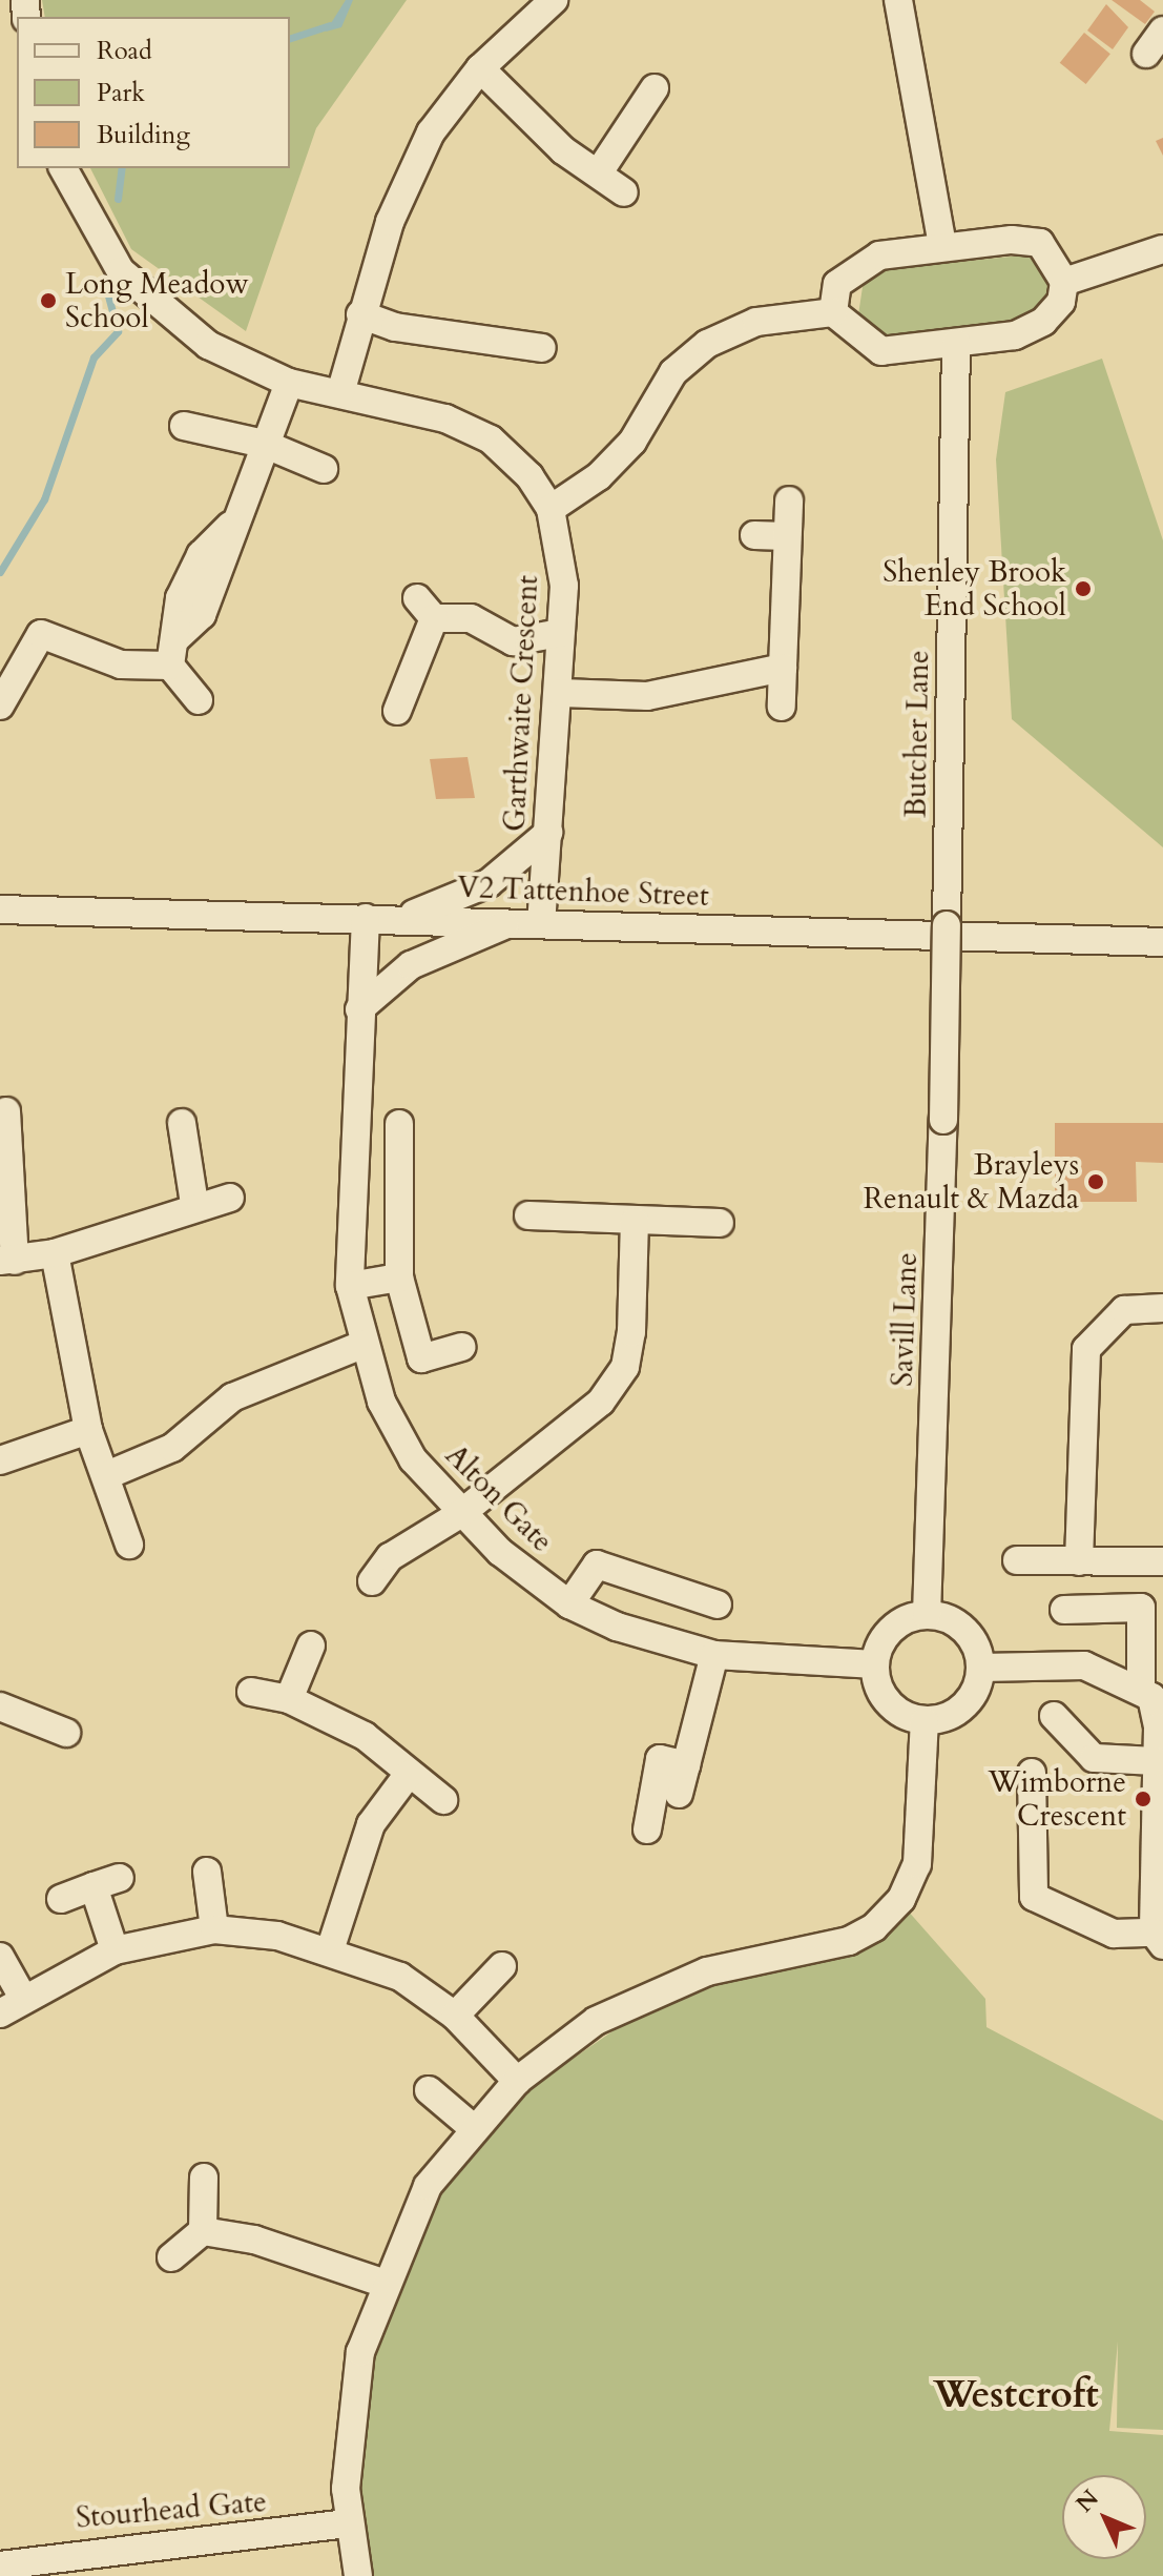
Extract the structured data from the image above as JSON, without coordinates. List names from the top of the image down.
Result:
{
  "streets": {
    "street": [
      "Garthwaite Crescent",
      "Butcher Lane",
      "V2 Tattenhoe Street",
      "Savill Lane",
      "Alton Gate",
      "Stourhead Gate"
    ]
  },
  "crossings": [
    ["Garthwaite Crescent", "V2 Tattenhoe Street"],
    ["Butcher Lane", "Savill Lane"],
    ["V2 Tattenhoe Street", "Alton Gate"],
    ["Savill Lane", "Alton Gate"]
  ],
  "districts": ["Westcroft"],
  "places": [
    "Long Meadow School",
    "Shenley Brook End School",
    "Brayleys Renault & Mazda",
    "Wimborne Crescent"
  ],
  "legend": ["Road", "Park", "Building"],
  "north": "top left"
}
